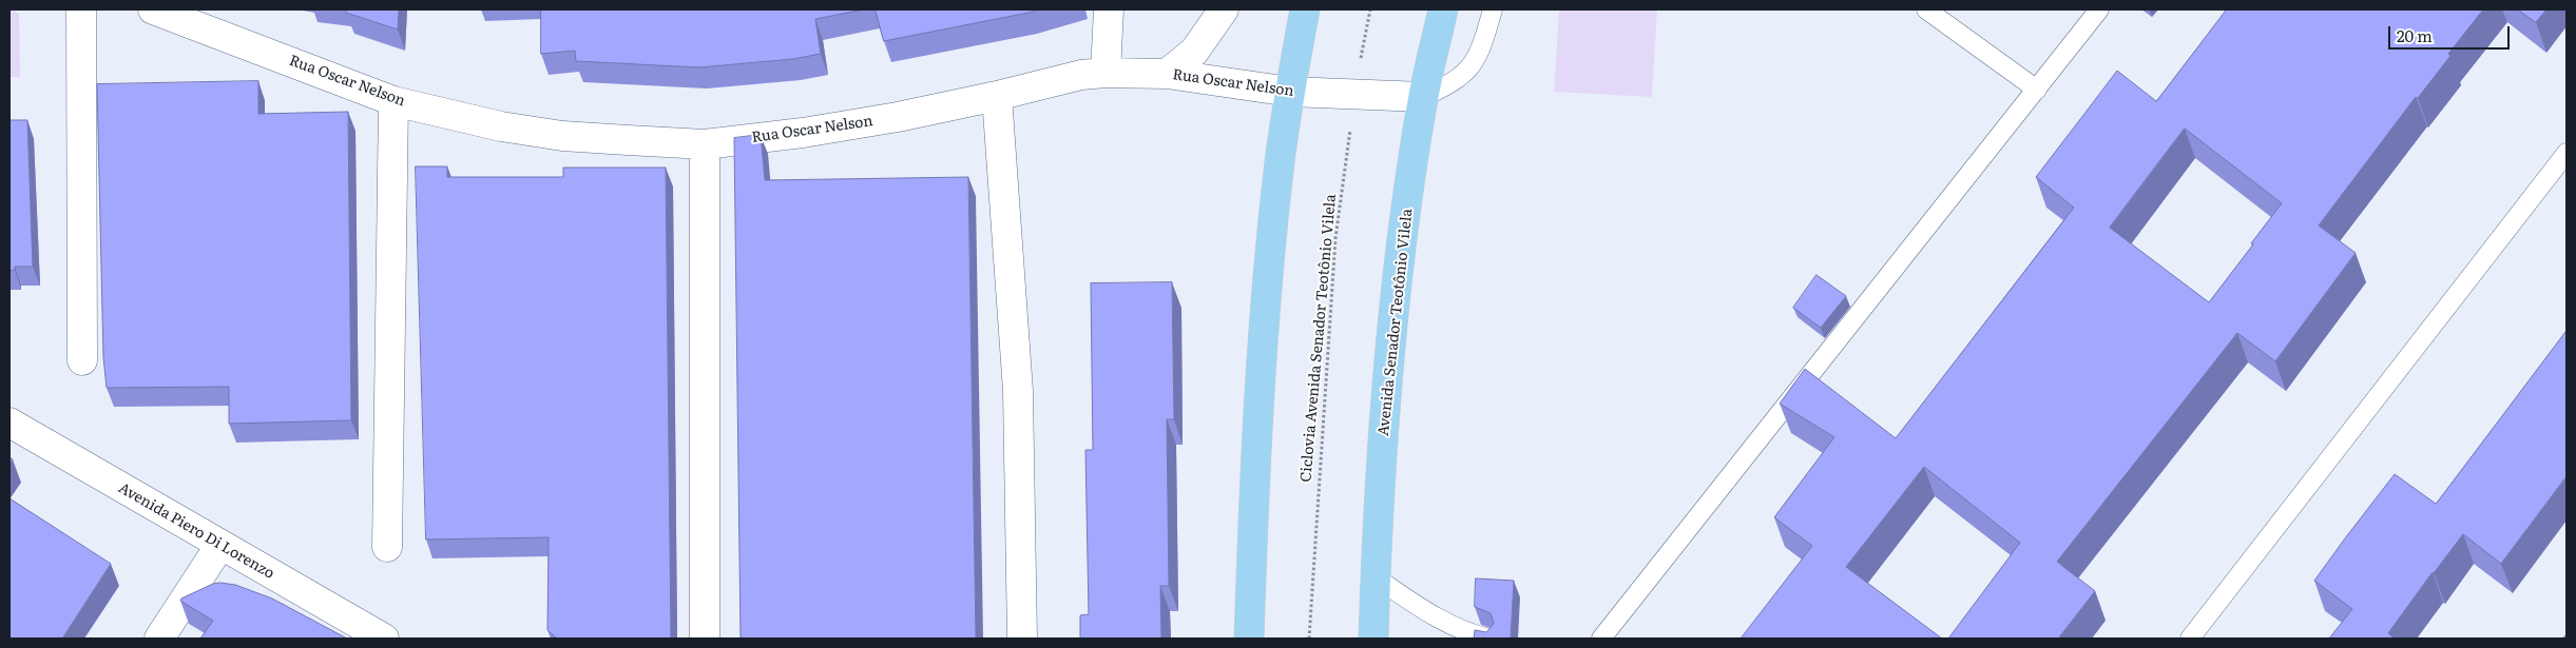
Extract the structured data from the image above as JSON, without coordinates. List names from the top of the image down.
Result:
{
  "streets": {
    "main road": ["Avenida Senador Teotônio Vilela"],
    "street": ["Rua Oscar Nelson", "Avenida Piero Di Lorenzo"],
    "path": ["Ciclovia Avenida Senador Teotônio Vilela"]
  },
  "crossings": [
    ["Rua Oscar Nelson", "Avenida Senador Teotônio Vilela"],
    ["Rua Oscar Nelson", "Ciclovia Avenida Senador Teotônio Vilela"]
  ],
  "scale_bar": "20 m"
}
